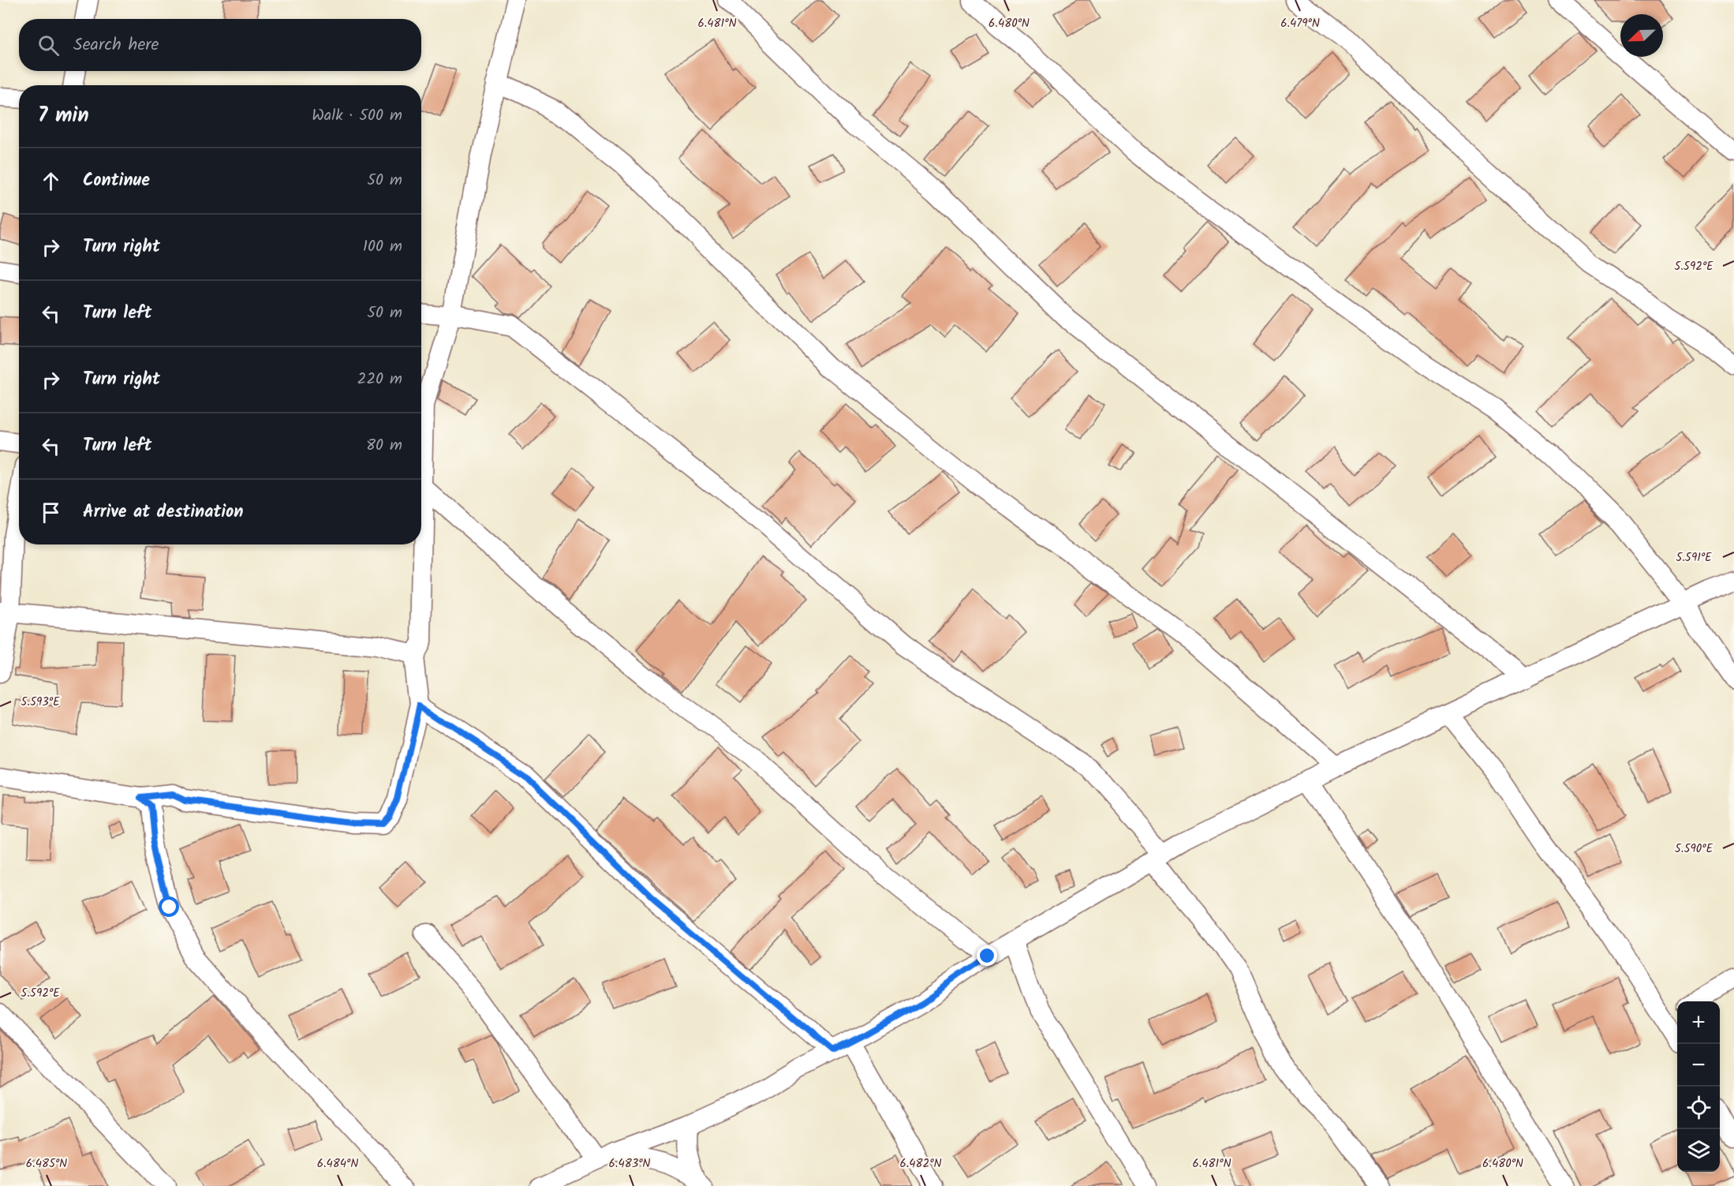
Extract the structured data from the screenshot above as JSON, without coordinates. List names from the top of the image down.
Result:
{
  "north": "bottom left",
  "page": {
    "search": "Search here",
    "heading": ["7 min", "Walk · 500 m"],
    "list": [
      ["Continue", "50 m"],
      ["Turn right", "100 m"],
      ["Turn left", "50 m"],
      ["Turn right", "220 m"],
      ["Turn left", "80 m"],
      "Arrive at destination"
    ],
    "map_buttons": ["+", "−"]
  },
  "coordinates": [
    "6.481°N",
    "6.480°N",
    "6.479°N",
    "5.592°E",
    "5.591°E",
    "5.593°E",
    "5.590°E",
    "6.485°N",
    "6.484°N",
    "6.483°N",
    "6.482°N"
  ]
}
